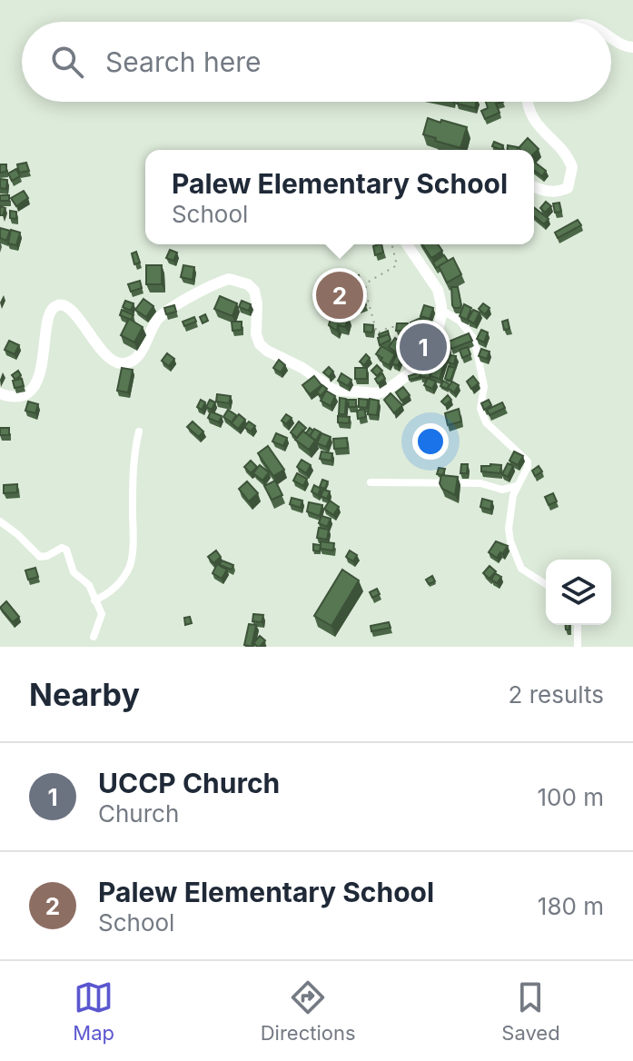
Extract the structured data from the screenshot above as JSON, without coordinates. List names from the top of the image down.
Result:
{
  "page": {
    "search": "Search here",
    "popup": ["Palew Elementary School", "School"],
    "pins": ["2", "1"],
    "heading": ["Nearby", "2 results"],
    "list": [
      {
        "mark": "1",
        "name": "UCCP Church",
        "note": "Church",
        "value": "100 m"
      },
      {
        "mark": "2",
        "name": "Palew Elementary School",
        "note": "School",
        "value": "180 m"
      }
    ],
    "nav": ["Map", "Directions", "Saved"]
  }
}
